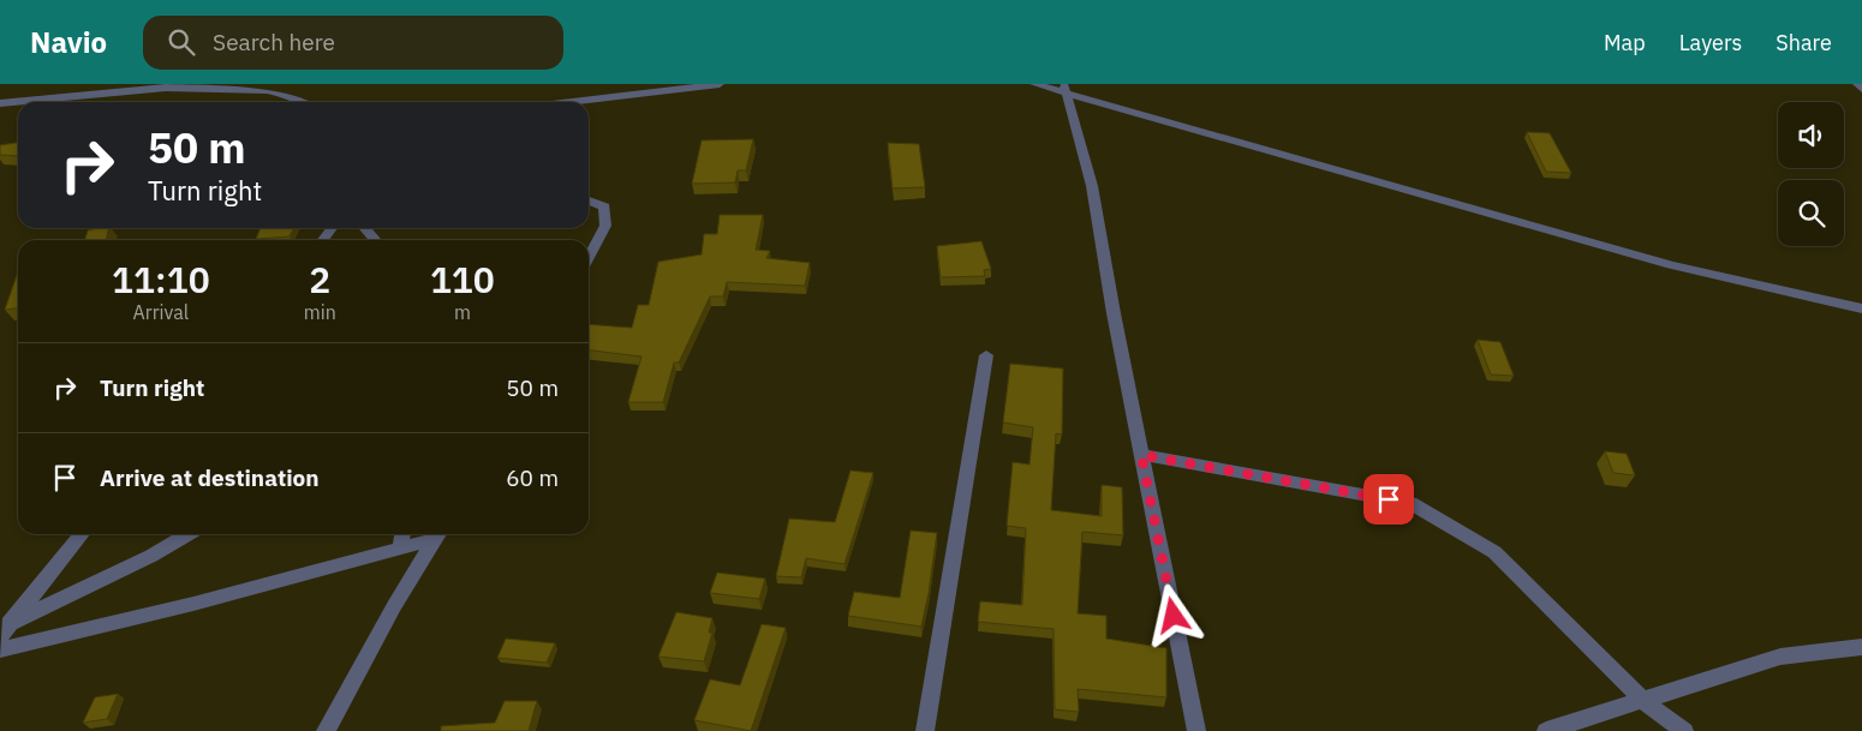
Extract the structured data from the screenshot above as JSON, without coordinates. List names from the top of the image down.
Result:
{
  "page": {
    "header": "Navio",
    "search": "Search here",
    "nav": ["Map", "Layers", "Share"],
    "turn": ["50 m", "Turn right"],
    "eta": [
      "11:10",
      "Arrival",
      "2",
      "min",
      "110",
      "m"
    ],
    "list": [
      {
        "name": "Turn right",
        "value": "50 m"
      },
      {
        "name": "Arrive at destination",
        "value": "60 m"
      }
    ]
  }
}
